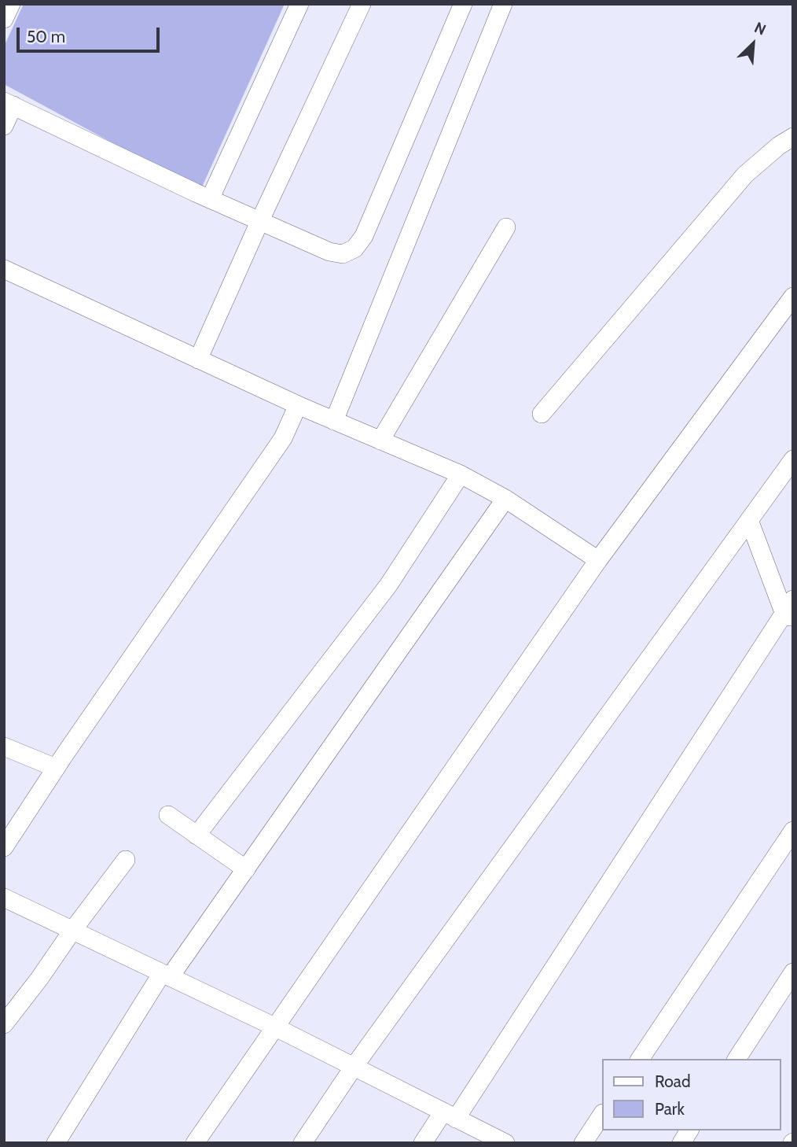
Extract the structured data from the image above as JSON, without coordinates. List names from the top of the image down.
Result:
{
  "legend": ["Road", "Park"],
  "scale_bar": "50 m",
  "north": "top right"
}
